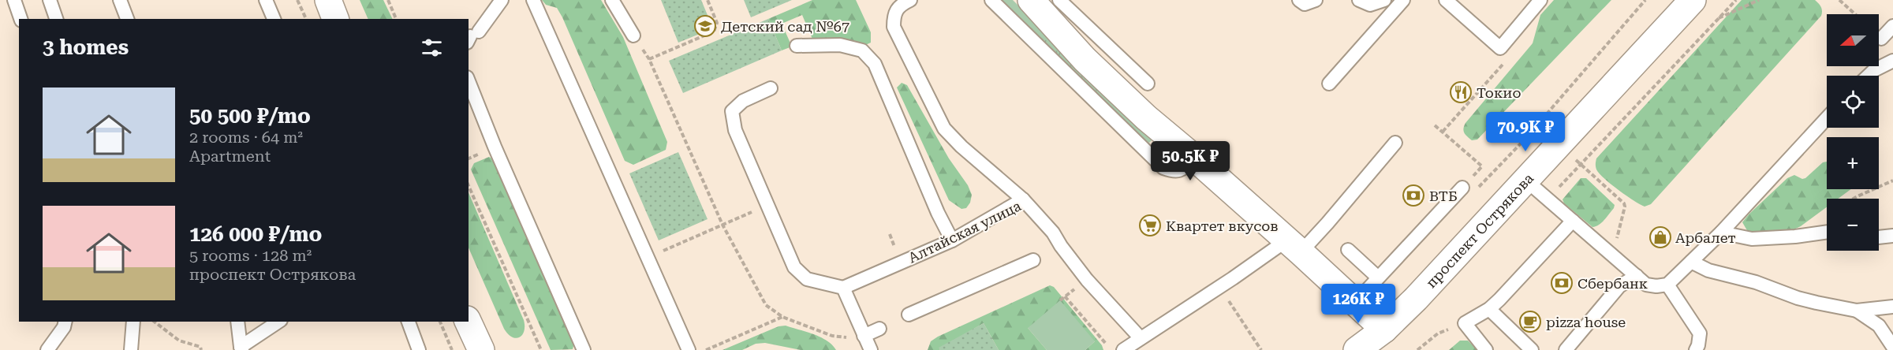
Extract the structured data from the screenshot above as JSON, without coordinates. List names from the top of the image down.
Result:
{
  "streets": {
    "main road": ["проспект Острякова"],
    "lane": ["Алтайская улица"]
  },
  "places": {
    "school or university": ["Детский сад №67"],
    "restaurant": ["Токио"],
    "bank": ["ВТБ", "Сбербанк"],
    "supermarket": ["Квартет вкусов"],
    "shop": ["Арбалет"],
    "cafe": ["pizza house"]
  },
  "north": "left",
  "page": {
    "map_buttons": ["+", "−"],
    "heading": "3 homes",
    "list": [
      {
        "name": "50 500 ₽/mo",
        "note": "2 rooms · 64 m² · Apartment"
      },
      {
        "name": "126 000 ₽/mo",
        "note": "5 rooms · 128 m² · проспект Острякова"
      }
    ],
    "price": ["70.9K ₽", "50.5K ₽", "126K ₽"]
  }
}
